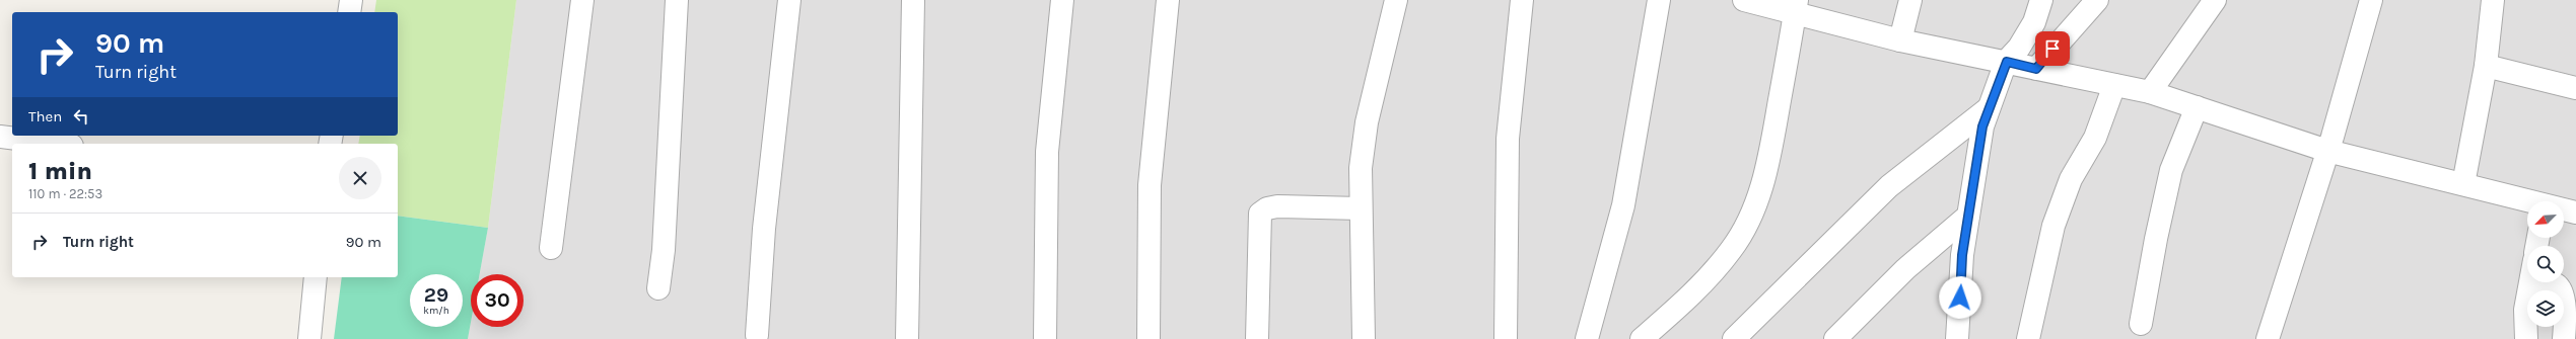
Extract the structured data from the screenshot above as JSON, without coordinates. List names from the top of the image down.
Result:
{
  "north": "bottom left",
  "page": {
    "turn": ["90 m", "Turn right"],
    "then": "Then",
    "heading": ["1 min", "110 m · 22:53"],
    "list": [
      {
        "name": "Turn right",
        "value": "90 m"
      }
    ],
    "speed": "29 km/h",
    "limit": "30"
  }
}
